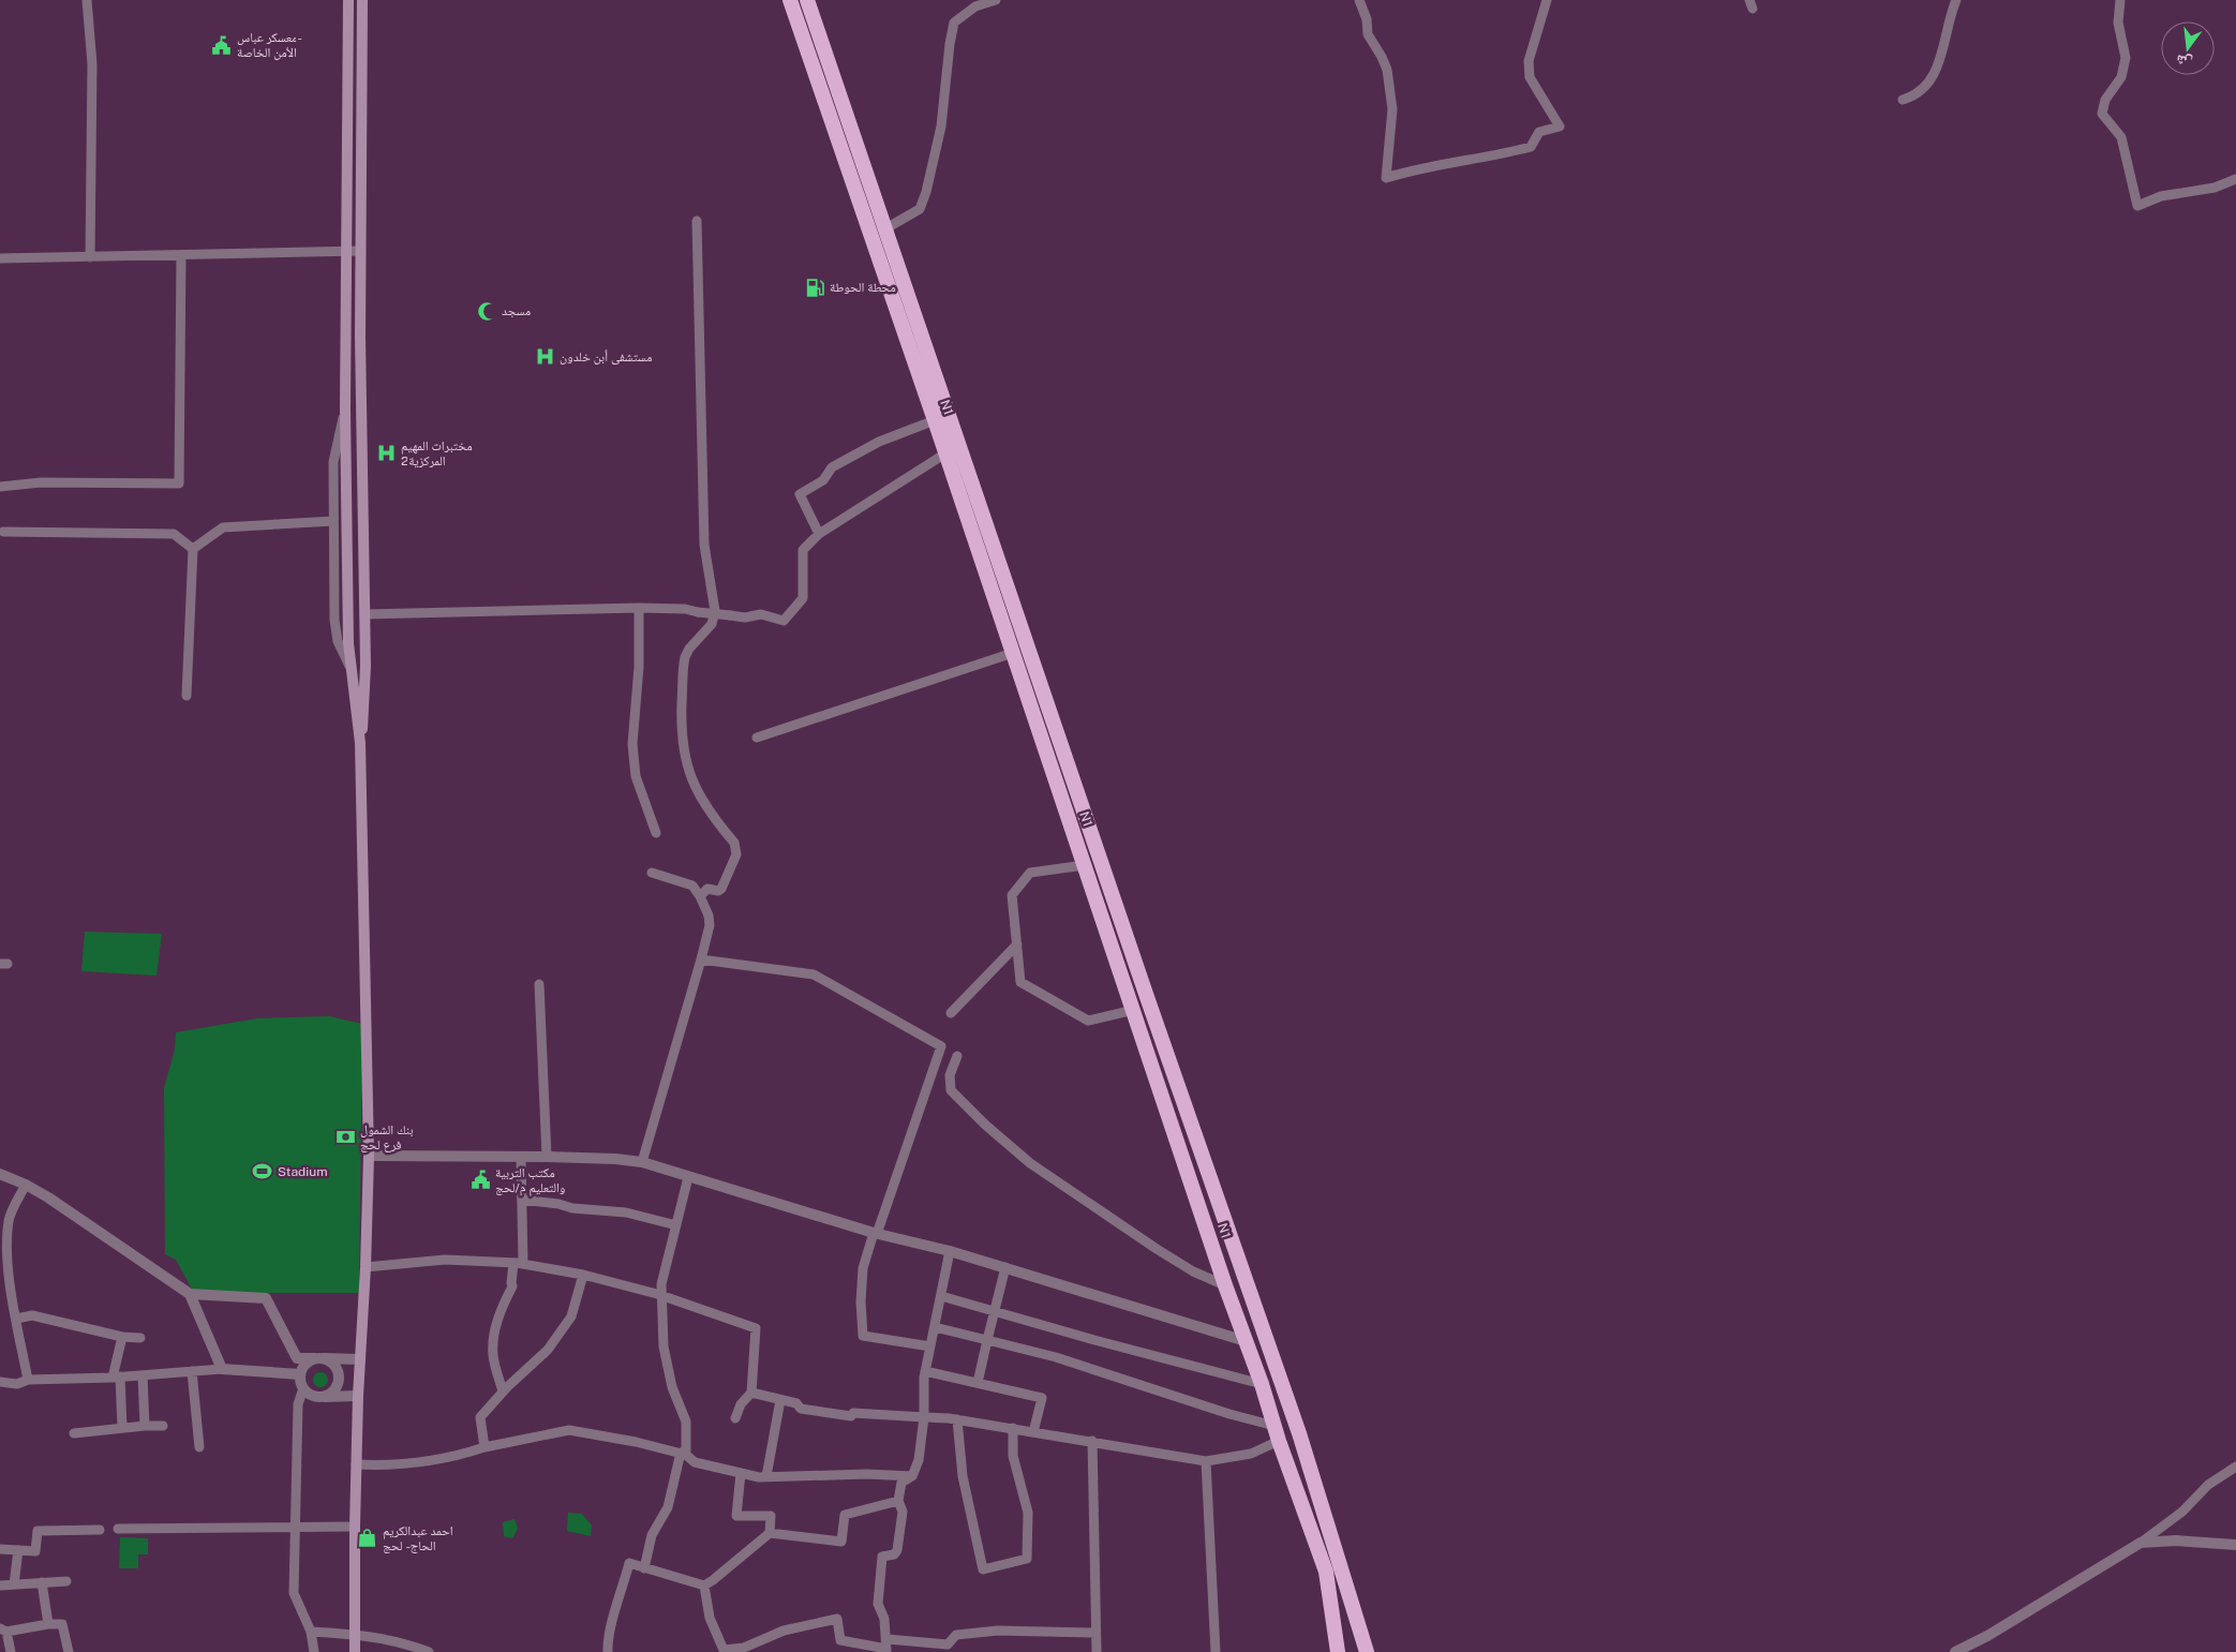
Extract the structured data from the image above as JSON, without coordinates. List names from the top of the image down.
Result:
{
  "streets": {
    "highway": ["N1"]
  },
  "places": {
    "public building": ["معسكر عباس- الأمن الخاصة", "مكتب التربية والتعليم م/لحج"],
    "fuel station": ["محطة الحوطة"],
    "mosque": ["مسجد"],
    "hospital": ["مستشفى أبن خلدون", "مختبرات المهيم المركزية2"],
    "bank": ["بنك الشمول فرع لحج"],
    "sports": ["Stadium"],
    "shop": ["احمد عبدالكريم الحاج - لحج"]
  },
  "north": "bottom"
}
